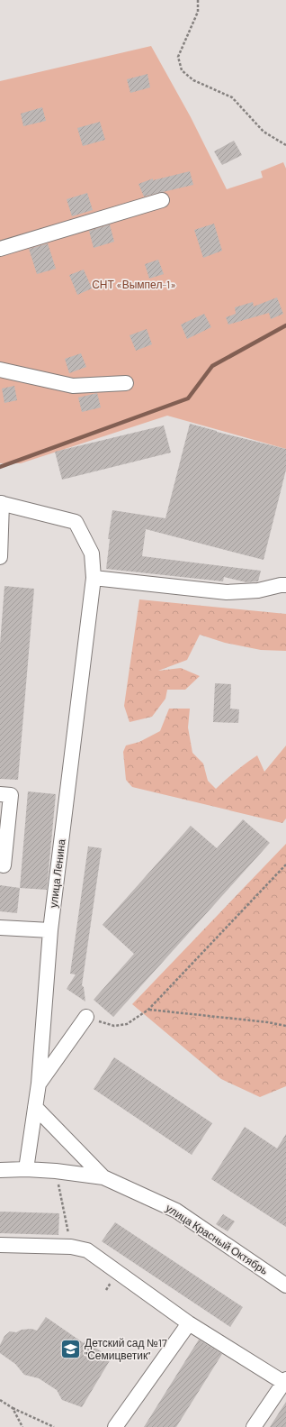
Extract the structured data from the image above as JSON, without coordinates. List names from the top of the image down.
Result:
{
  "streets": {
    "street": ["улица Ленина", "улица Красный Октябрь"]
  },
  "crossings": [
    ["улица Ленина", "улица Красный Октябрь"]
  ],
  "parks": ["СНТ «Вымпел-1»"],
  "places": {
    "school or university": ["Детский сад №17 \"Семицветик\""]
  }
}
